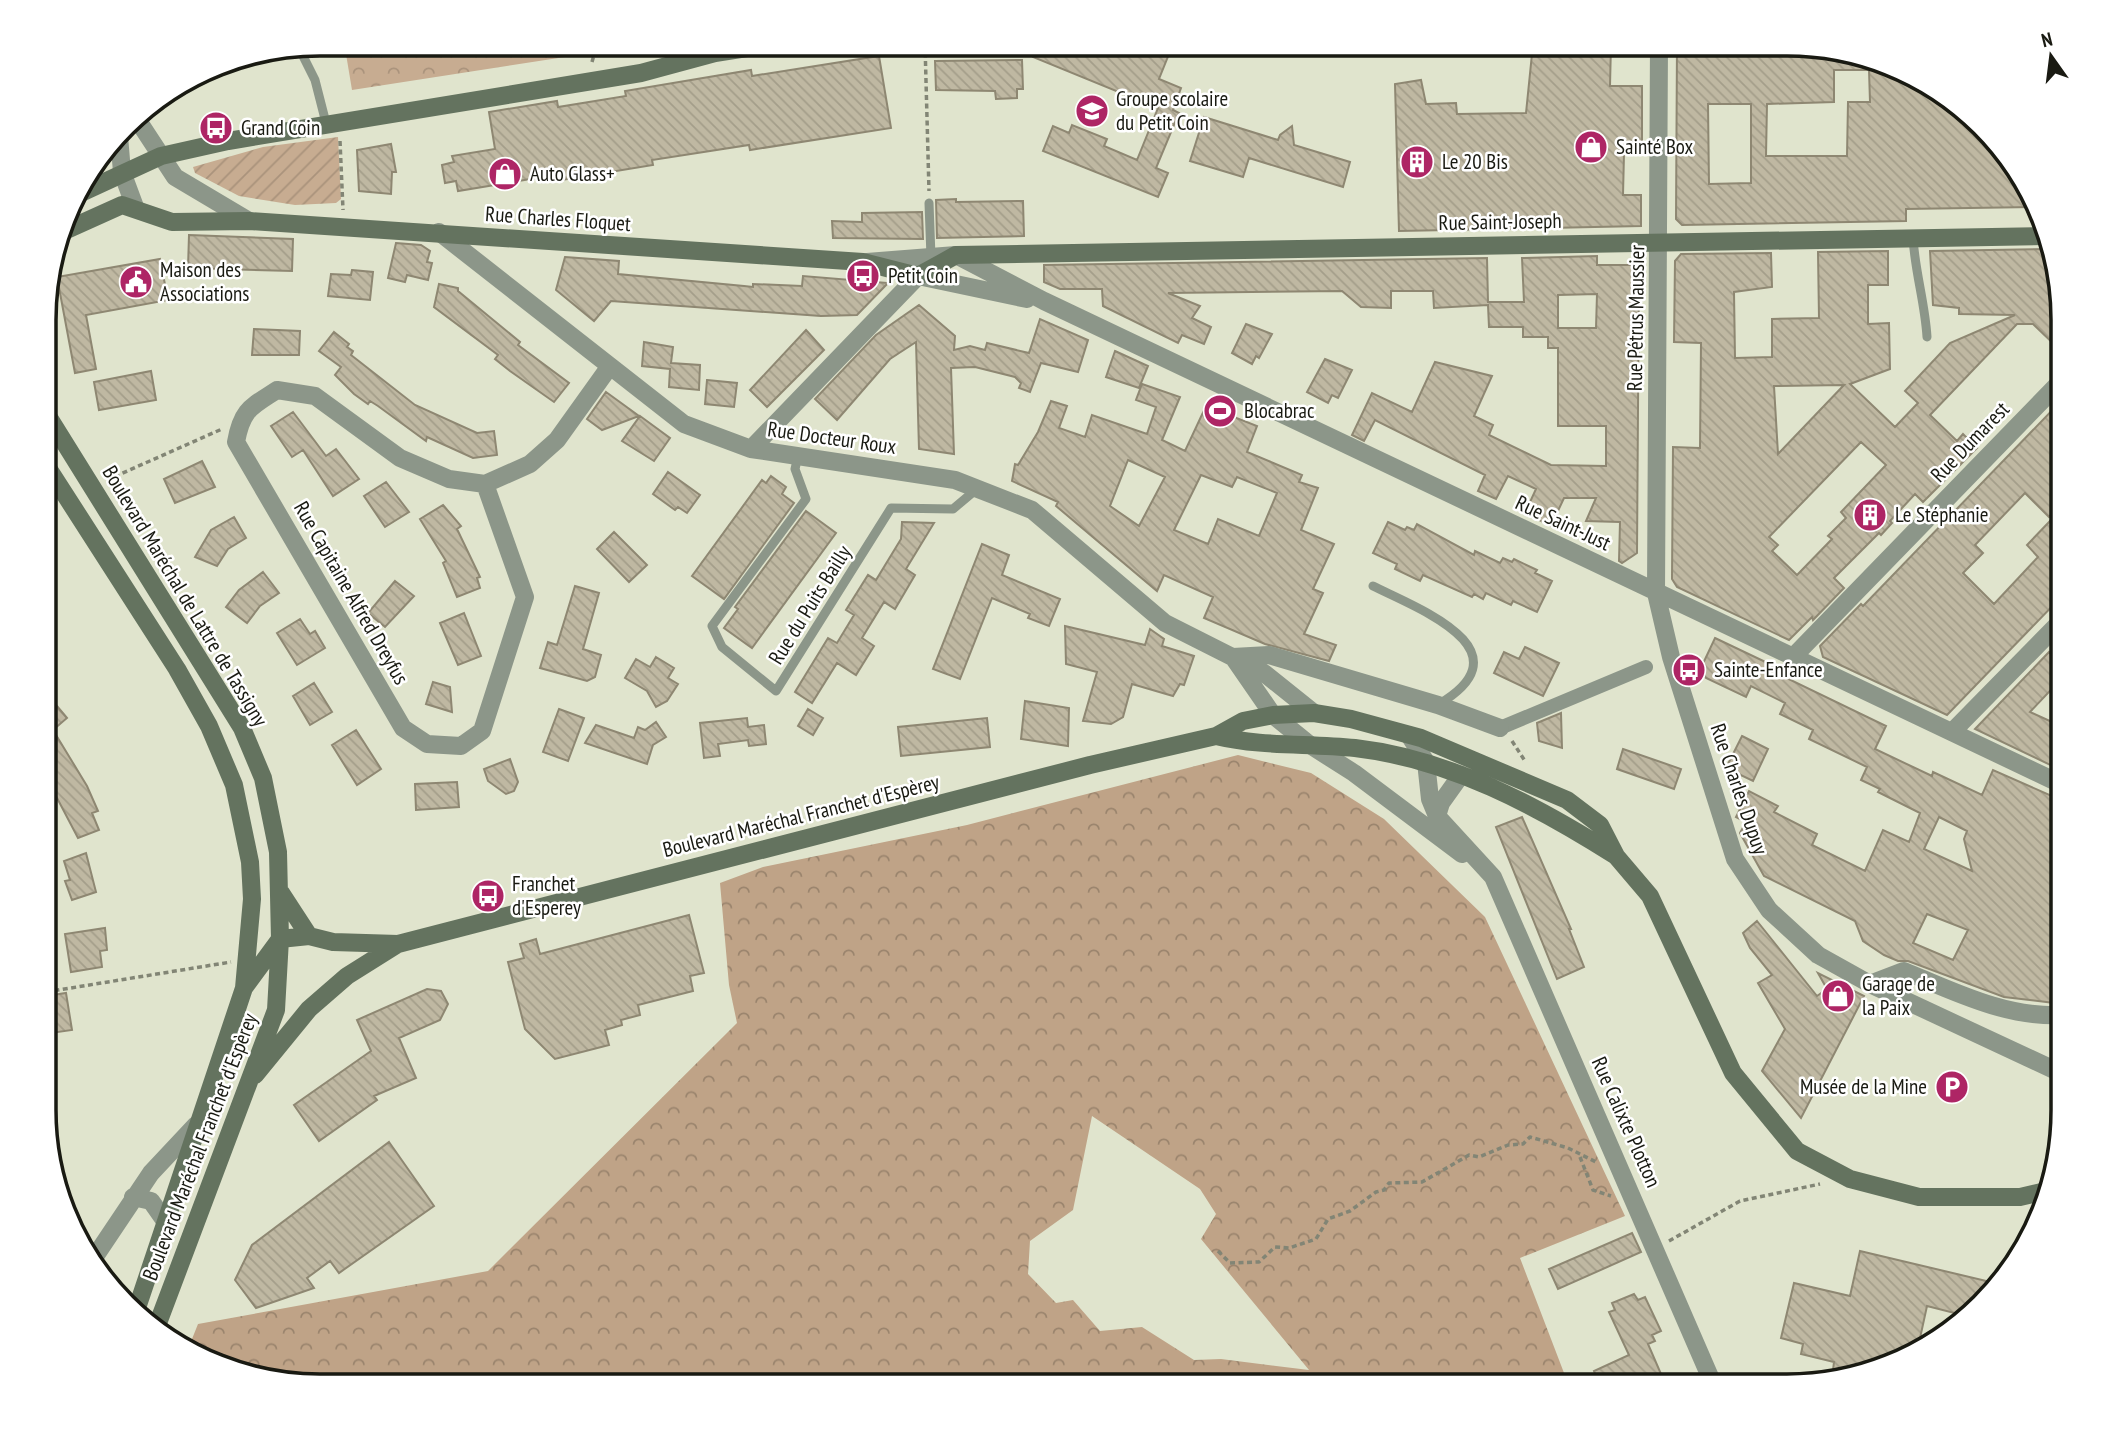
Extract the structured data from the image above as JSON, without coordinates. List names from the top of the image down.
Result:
{
  "streets": {
    "main road": [
      "Rue Charles Floquet",
      "Rue Saint-Joseph",
      "Boulevard Maréchal de Lattre de Tassigny",
      "Boulevard Maréchal Franchet d'Espèrey"
    ],
    "street": [
      "Rue Pétrus Maussier",
      "Rue Docteur Roux",
      "Rue Dumarest",
      "Rue Saint-Just",
      "Rue Capitaine Alfred Dreyfus",
      "Rue Charles Dupuy",
      "Rue Calixte Plotton"
    ],
    "lane": ["Rue du Puits Bailly"]
  },
  "crossings": [
    ["Rue Charles Floquet", "Rue Saint-Joseph"],
    ["Rue Charles Floquet", "Rue Docteur Roux"],
    ["Rue Charles Floquet", "Rue Saint-Just"],
    ["Rue Saint-Joseph", "Rue Pétrus Maussier"],
    ["Rue Saint-Joseph", "Rue Saint-Just"],
    ["Rue Pétrus Maussier", "Rue Saint-Just"],
    ["Rue Pétrus Maussier", "Rue Charles Dupuy"],
    ["Rue Docteur Roux", "Rue du Puits Bailly"],
    ["Rue Docteur Roux", "Boulevard Maréchal Franchet d'Espèrey"],
    ["Rue Docteur Roux", "Rue Calixte Plotton"],
    ["Rue Dumarest", "Rue Saint-Just"],
    ["Rue Saint-Just", "Rue Charles Dupuy"],
    ["Boulevard Maréchal de Lattre de Tassigny", "Boulevard Maréchal Franchet d'Espèrey"],
    ["Boulevard Maréchal Franchet d'Espèrey", "Rue Calixte Plotton"]
  ],
  "places": {
    "school or university": ["Groupe scolaire du Petit Coin"],
    "bus stop": [
      "Grand Coin",
      "Petit Coin",
      "Sainte-Enfance",
      "Franchet d'Esperey"
    ],
    "shop": ["Sainté Box", "Auto Glass+", "Garage de la Paix"],
    "building": ["Le 20 Bis", "Le Stéphanie"],
    "public building": ["Maison des Associations"],
    "sports": ["Blocabrac"],
    "parking": ["Musée de la Mine"]
  },
  "north": "top"
}
